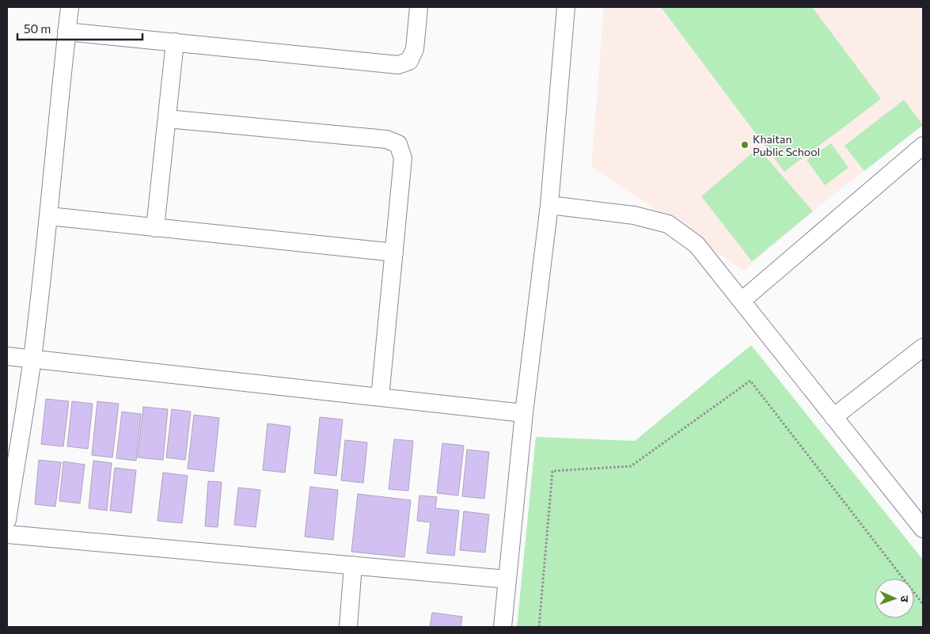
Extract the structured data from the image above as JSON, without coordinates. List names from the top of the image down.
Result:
{
  "places": ["Khaitan Public School"],
  "scale_bar": "50 m",
  "north": "right"
}
